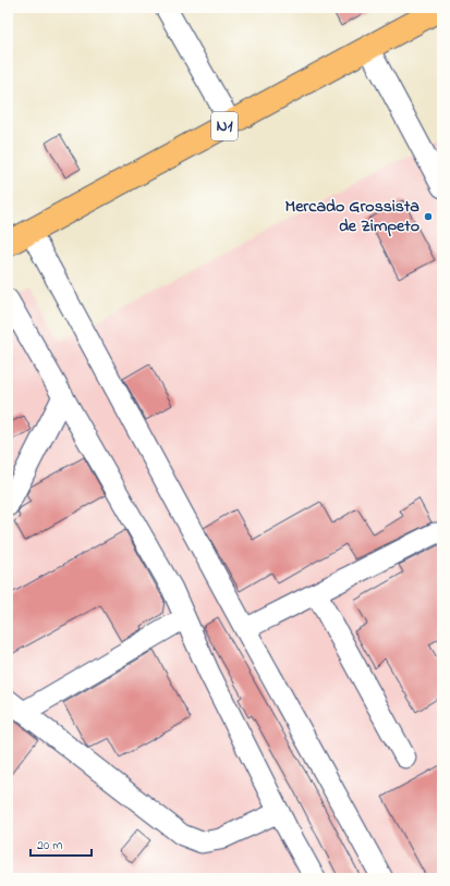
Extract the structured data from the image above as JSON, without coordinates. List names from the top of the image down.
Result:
{
  "streets": {
    "highway": ["N1"]
  },
  "places": ["Mercado Grossista de Zimpeto"],
  "scale_bar": "20 m"
}
